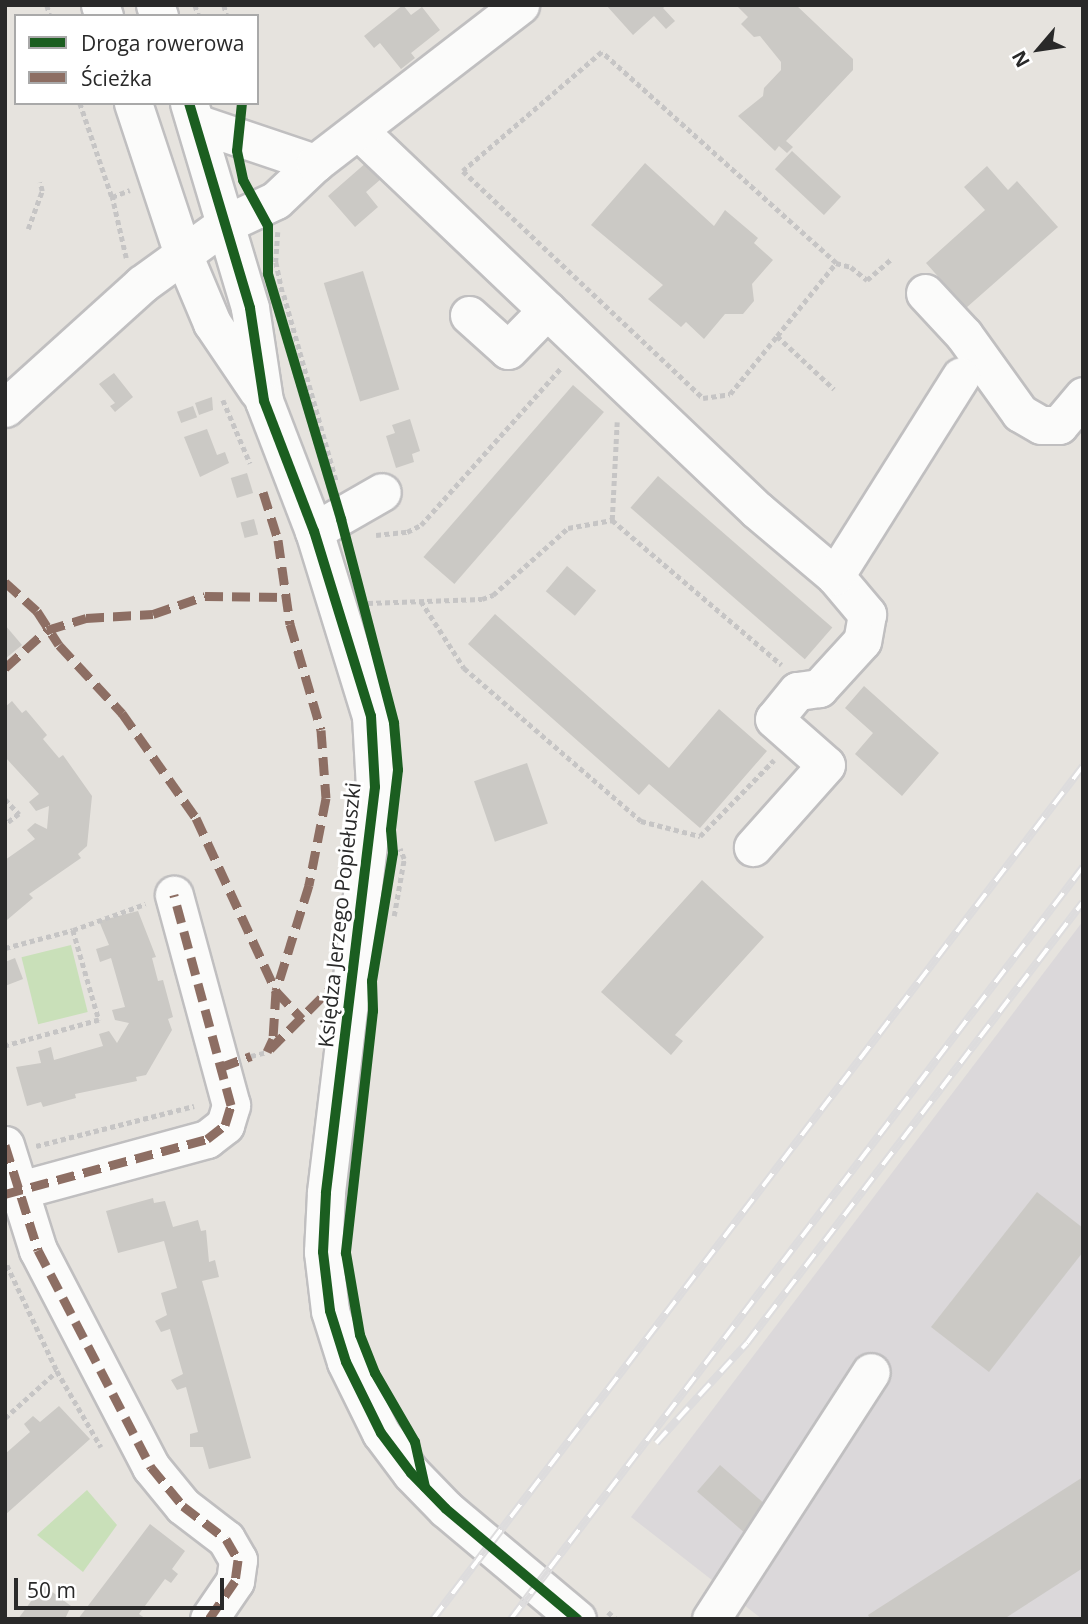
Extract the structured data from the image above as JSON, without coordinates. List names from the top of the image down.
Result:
{
  "streets": {
    "street": ["Księdza Jerzego Popiełuszki"]
  },
  "legend": ["Droga rowerowa", "Ścieżka"],
  "scale_bar": "50 m",
  "north": "bottom left"
}
